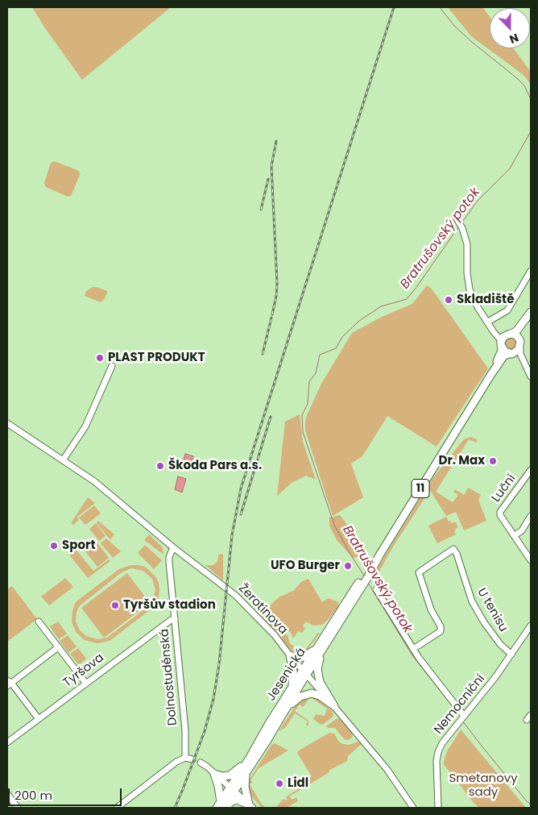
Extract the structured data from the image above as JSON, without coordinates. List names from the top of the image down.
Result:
{
  "streets": {
    "main road": ["11", "Jesenická"],
    "street": [
      "Luční",
      "Žerotínova",
      "U tenisu",
      "Tyršova",
      "Dolnostudénská",
      "Nemocniční"
    ]
  },
  "crossings": [
    ["Žerotínova", "Jesenická"],
    ["Žerotínova", "Dolnostudénská"],
    ["U tenisu", "Nemocniční"],
    ["Tyršova", "Dolnostudénská"]
  ],
  "water": ["Bratrušovský potok"],
  "parks": ["Smetanovy sady"],
  "places": [
    "Skladiště",
    "PLAST PRODUKT",
    "Dr. Max",
    "Škoda Pars a.s.",
    "Sport",
    "UFO Burger",
    "Tyršův stadion",
    "Lidl"
  ],
  "scale_bar": "200 m",
  "north": "bottom"
}
